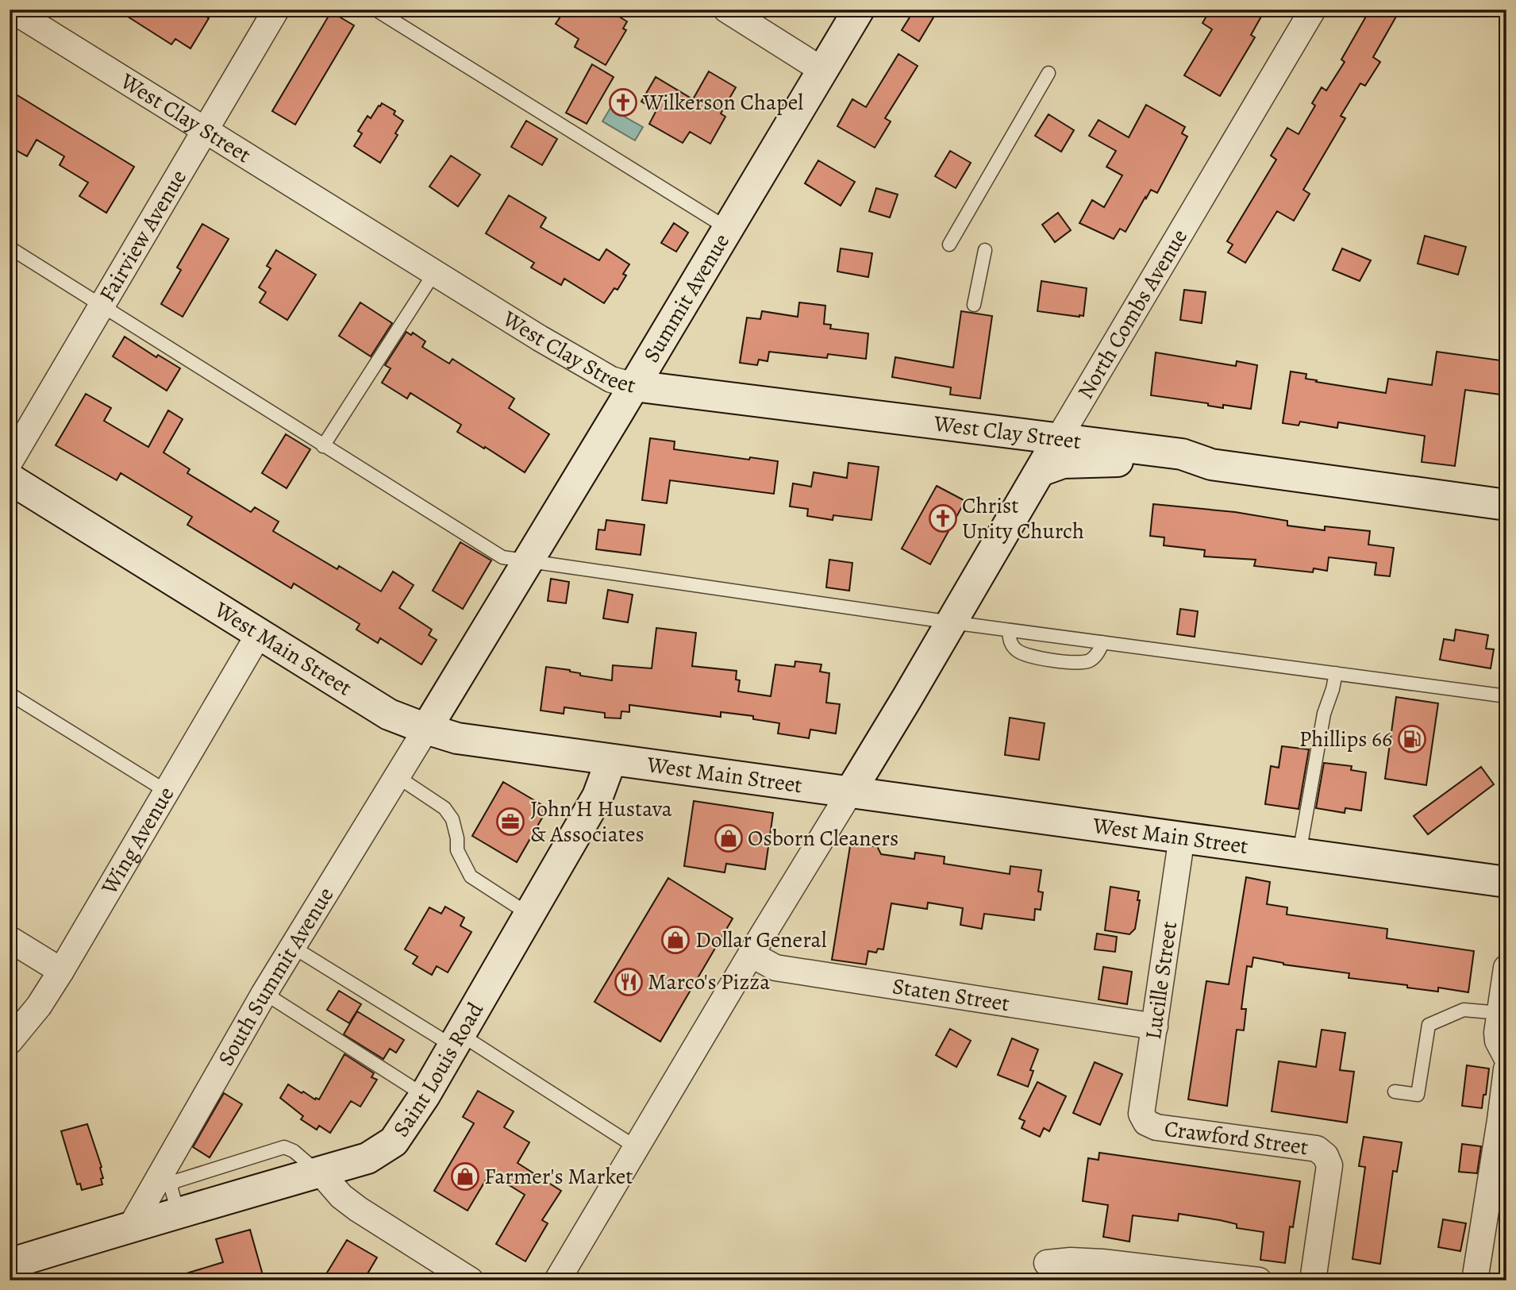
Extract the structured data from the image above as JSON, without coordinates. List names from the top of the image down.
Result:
{
  "streets": {
    "main road": [
      "West Clay Street",
      "Summit Avenue",
      "North Combs Avenue",
      "West Main Street",
      "Saint Louis Road"
    ],
    "street": [
      "Fairview Avenue",
      "Wing Avenue",
      "South Summit Avenue",
      "Lucille Street",
      "Staten Street",
      "Crawford Street"
    ]
  },
  "crossings": [
    ["West Clay Street", "Fairview Avenue"],
    ["West Clay Street", "Summit Avenue"],
    ["West Clay Street", "North Combs Avenue"],
    ["Summit Avenue", "West Main Street"],
    ["Summit Avenue", "South Summit Avenue"],
    ["North Combs Avenue", "West Main Street"],
    ["West Main Street", "Wing Avenue"],
    ["West Main Street", "South Summit Avenue"],
    ["West Main Street", "Lucille Street"],
    ["West Main Street", "Saint Louis Road"],
    ["South Summit Avenue", "Saint Louis Road"],
    ["Lucille Street", "Staten Street"],
    ["Lucille Street", "Crawford Street"]
  ],
  "places": {
    "church": ["Wilkerson Chapel", "Christ Unity Church"],
    "fuel station": ["Phillips 66"],
    "office": ["John H Hustava & Associates"],
    "shop": ["Osborn Cleaners", "Dollar General", "Farmer's Market"],
    "restaurant": ["Marco's Pizza"]
  }
}
